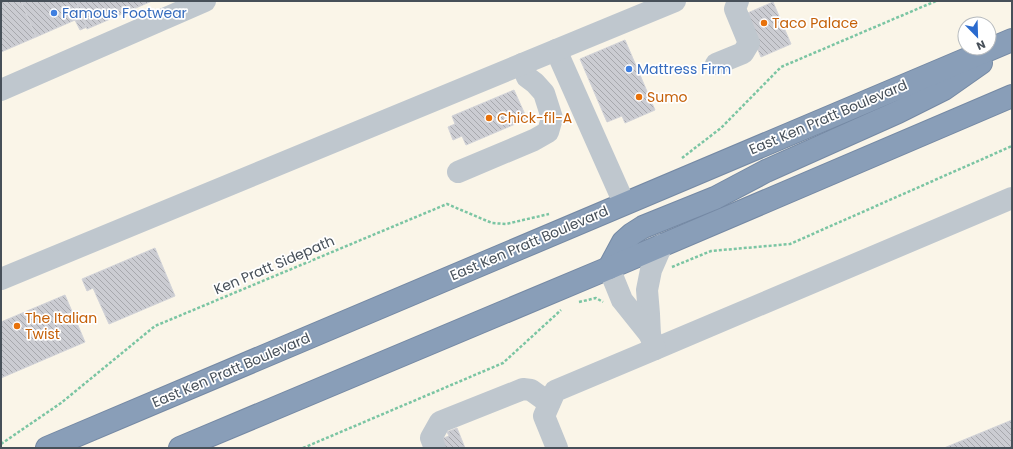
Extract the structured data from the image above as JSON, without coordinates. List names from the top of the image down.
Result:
{
  "streets": {
    "highway": ["East Ken Pratt Boulevard"],
    "path": ["Ken Pratt Sidepath"]
  },
  "places": [
    "Famous Footwear",
    "Taco Palace",
    "Mattress Firm",
    "Sumo",
    "Chick-fil-A",
    "The Italian Twist"
  ],
  "north": "bottom right"
}
